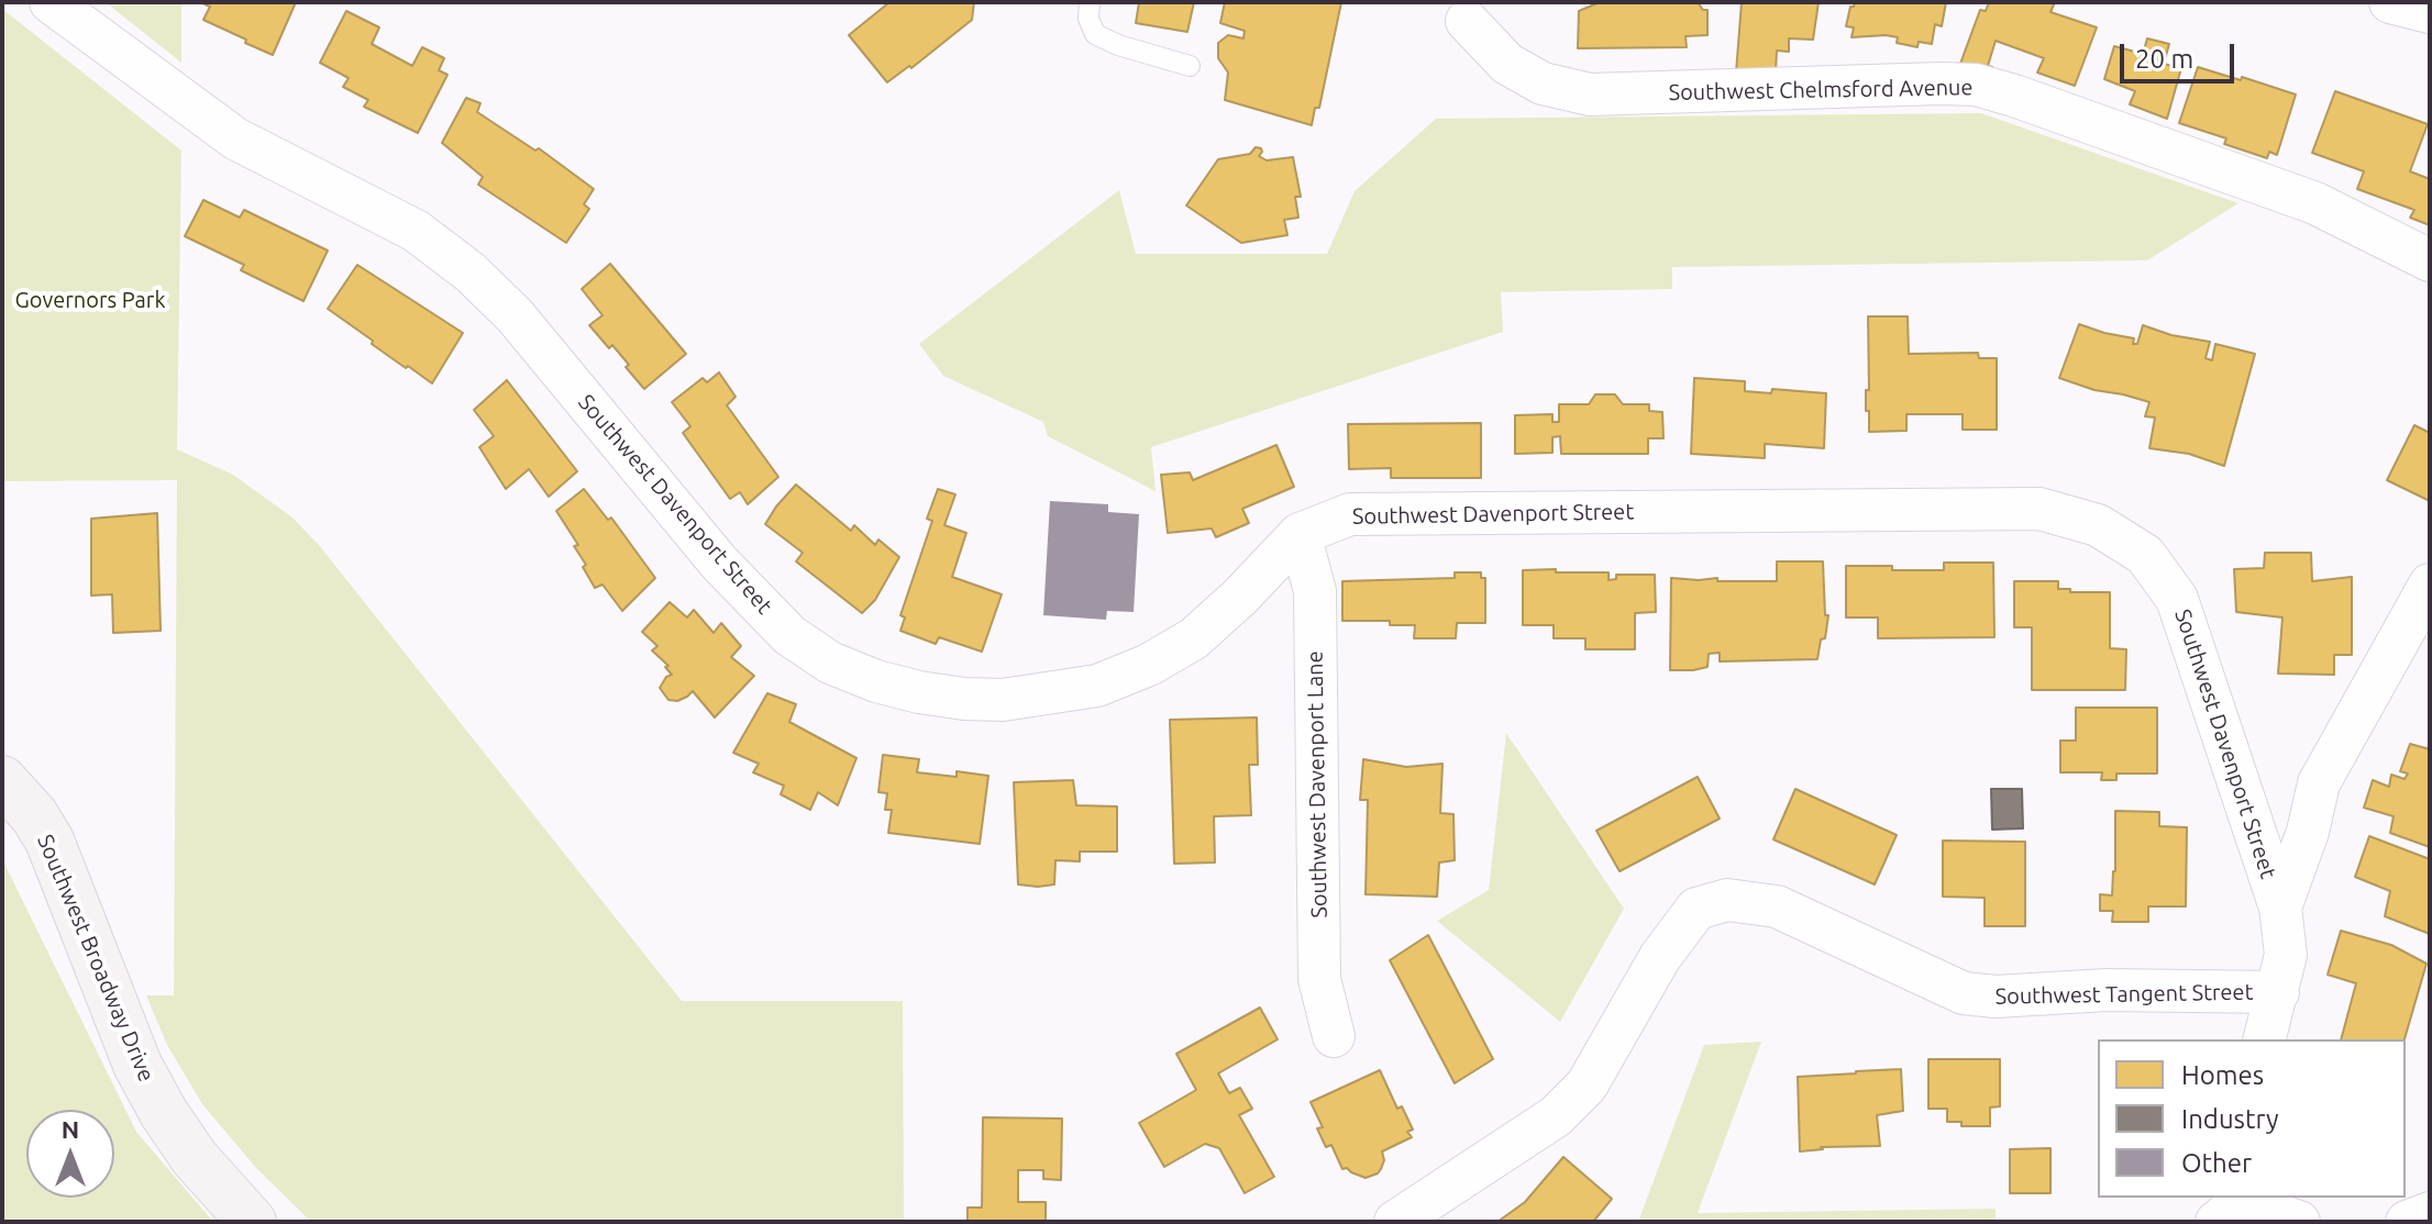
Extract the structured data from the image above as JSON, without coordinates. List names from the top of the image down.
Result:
{
  "streets": {
    "street": [
      "Southwest Chelmsford Avenue",
      "Southwest Davenport Street",
      "Southwest Davenport Lane",
      "Southwest Broadway Drive",
      "Southwest Tangent Street"
    ]
  },
  "crossings": [
    ["Southwest Davenport Street", "Southwest Davenport Lane"],
    ["Southwest Davenport Street", "Southwest Tangent Street"]
  ],
  "parks": ["Governors Park"],
  "legend": ["Homes", "Industry", "Other"],
  "scale_bar": "20 m",
  "north": "top"
}
